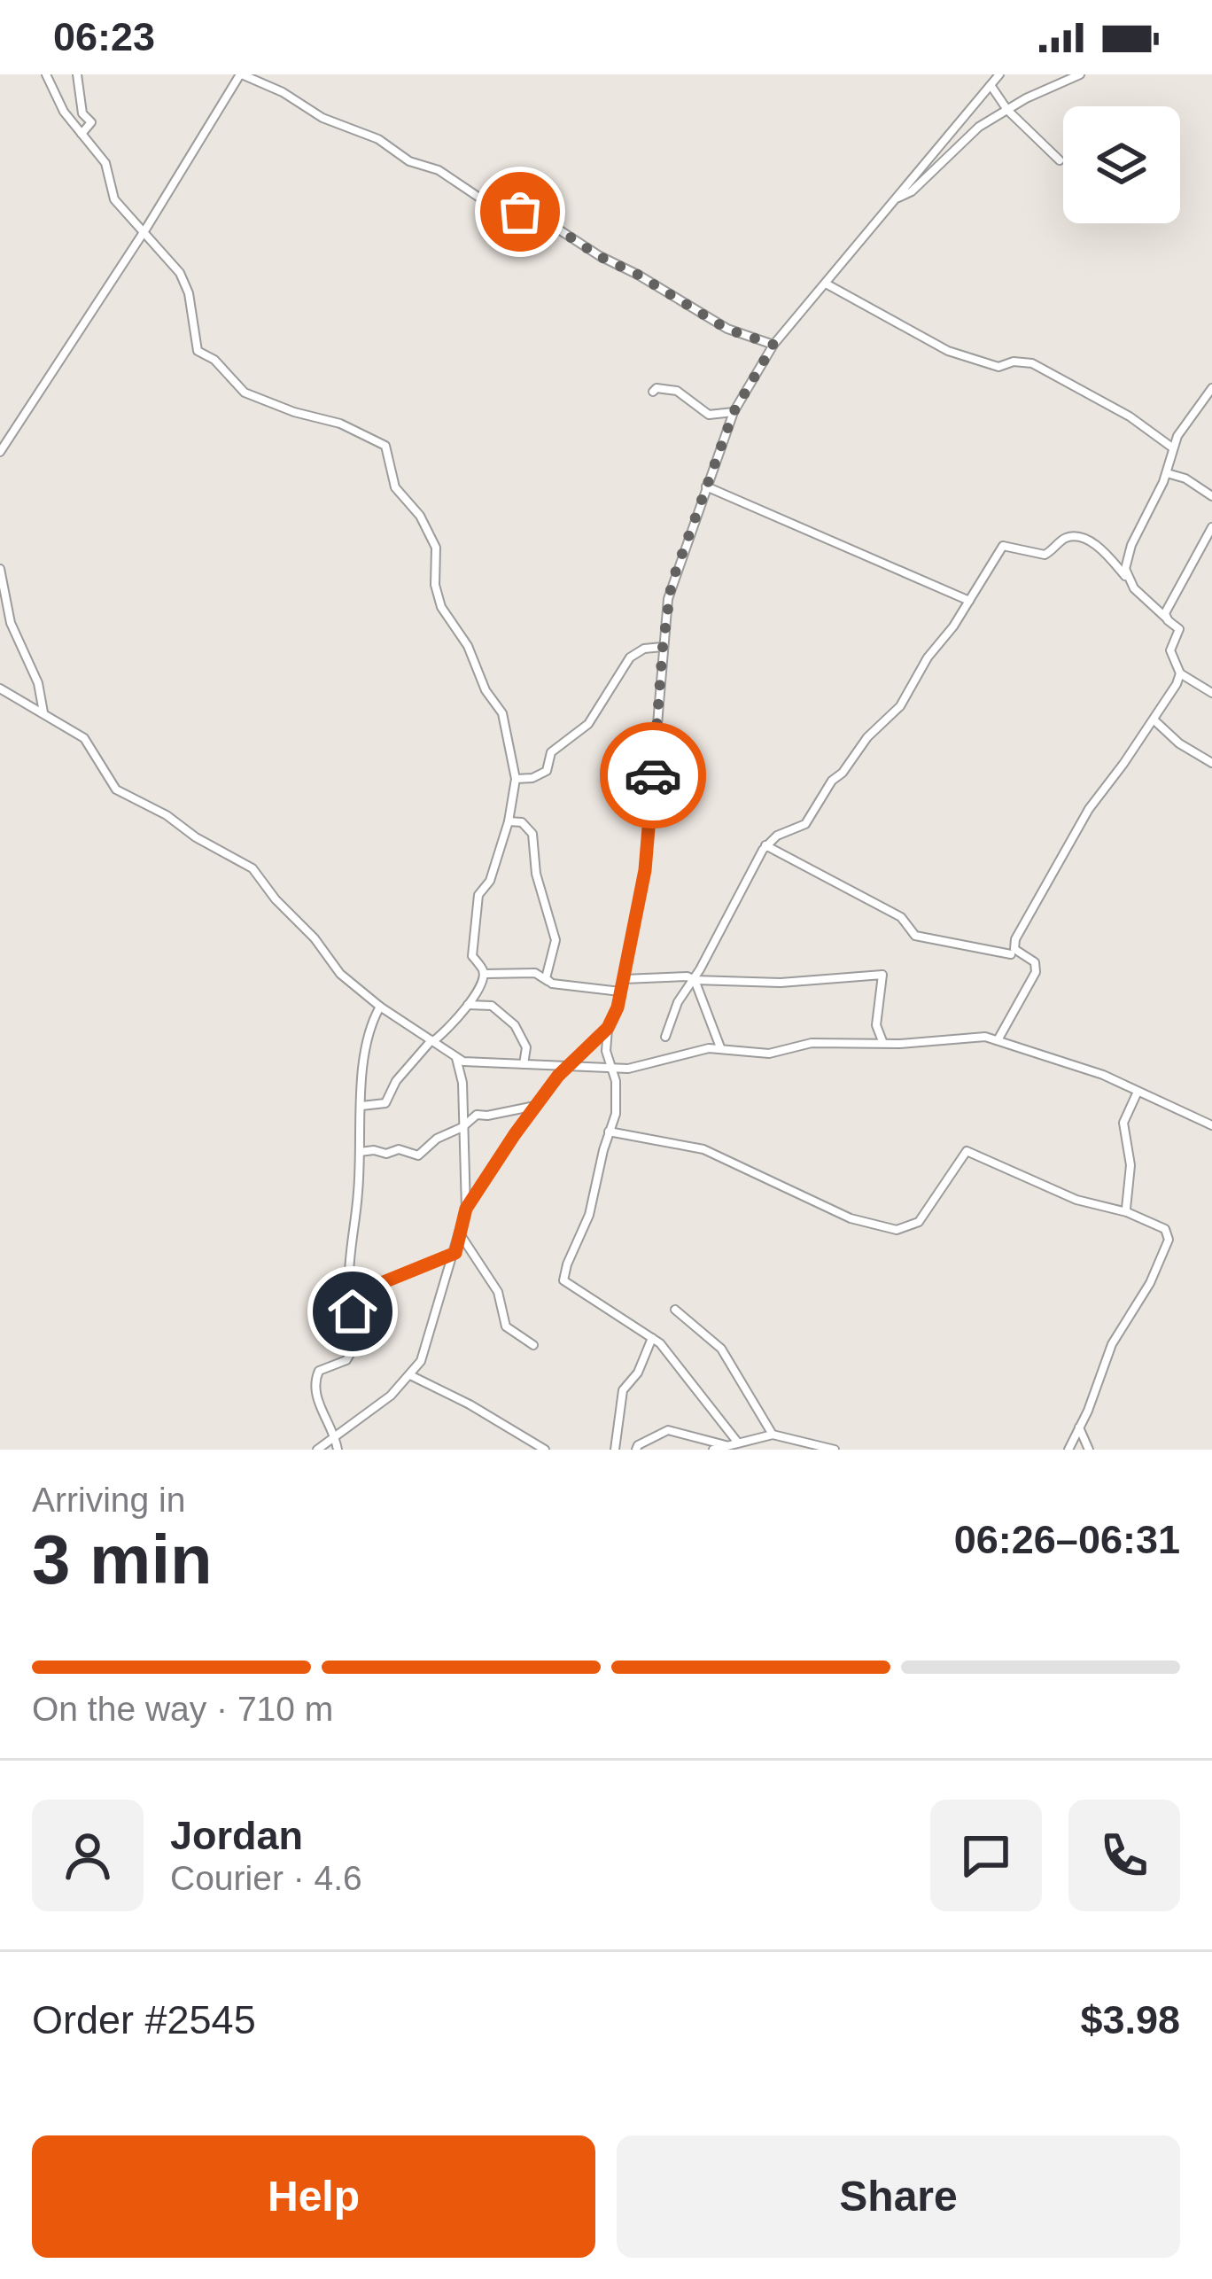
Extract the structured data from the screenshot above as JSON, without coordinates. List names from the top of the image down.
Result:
{
  "page": {
    "status": "06:23",
    "heading": ["3 min", "Arriving in", "06:26–06:31"],
    "panel": [
      "Jordan",
      "Courier · 4.6",
      "Order #2545",
      "$3.98"
    ],
    "bar": "On the way · 710 m",
    "buttons": ["Help", "Share"]
  }
}
